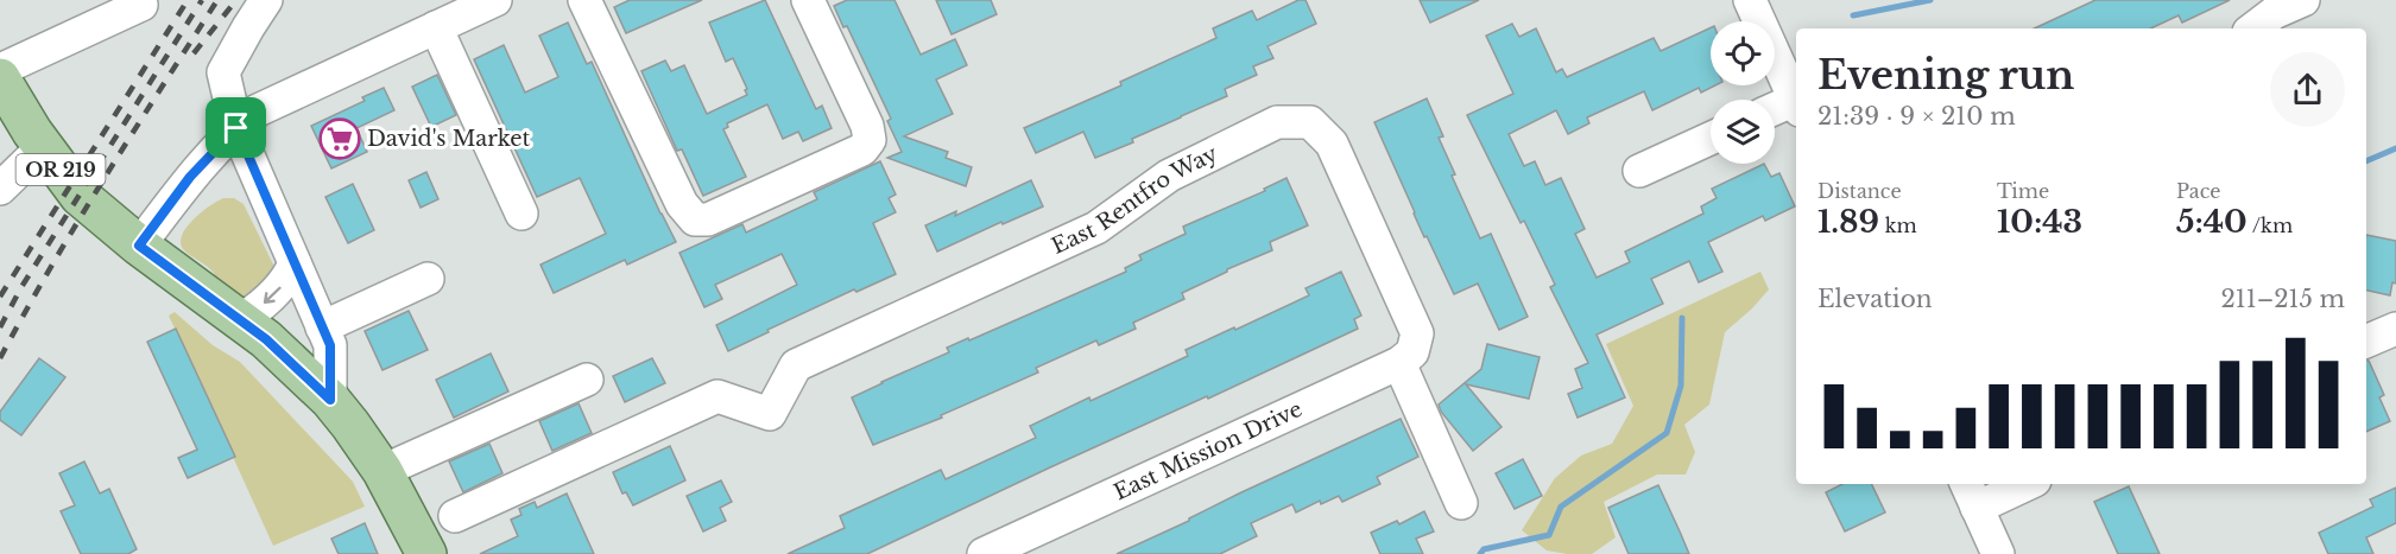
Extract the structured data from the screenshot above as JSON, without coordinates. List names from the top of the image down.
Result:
{
  "streets": {
    "main road": ["OR 219"],
    "street": ["East Rentfro Way", "East Mission Drive"]
  },
  "crossings": [
    ["East Rentfro Way", "East Mission Drive"]
  ],
  "places": {
    "supermarket": ["David's Market"]
  },
  "page": {
    "heading": ["Evening run", "21:39 · 9 × 210 m"],
    "stats": [
      ["Distance", "1.89 km"],
      ["Time", "10:43"],
      ["Pace", "5:40 /km"]
    ],
    "chart": ["Elevation", "211–215 m"]
  }
}
